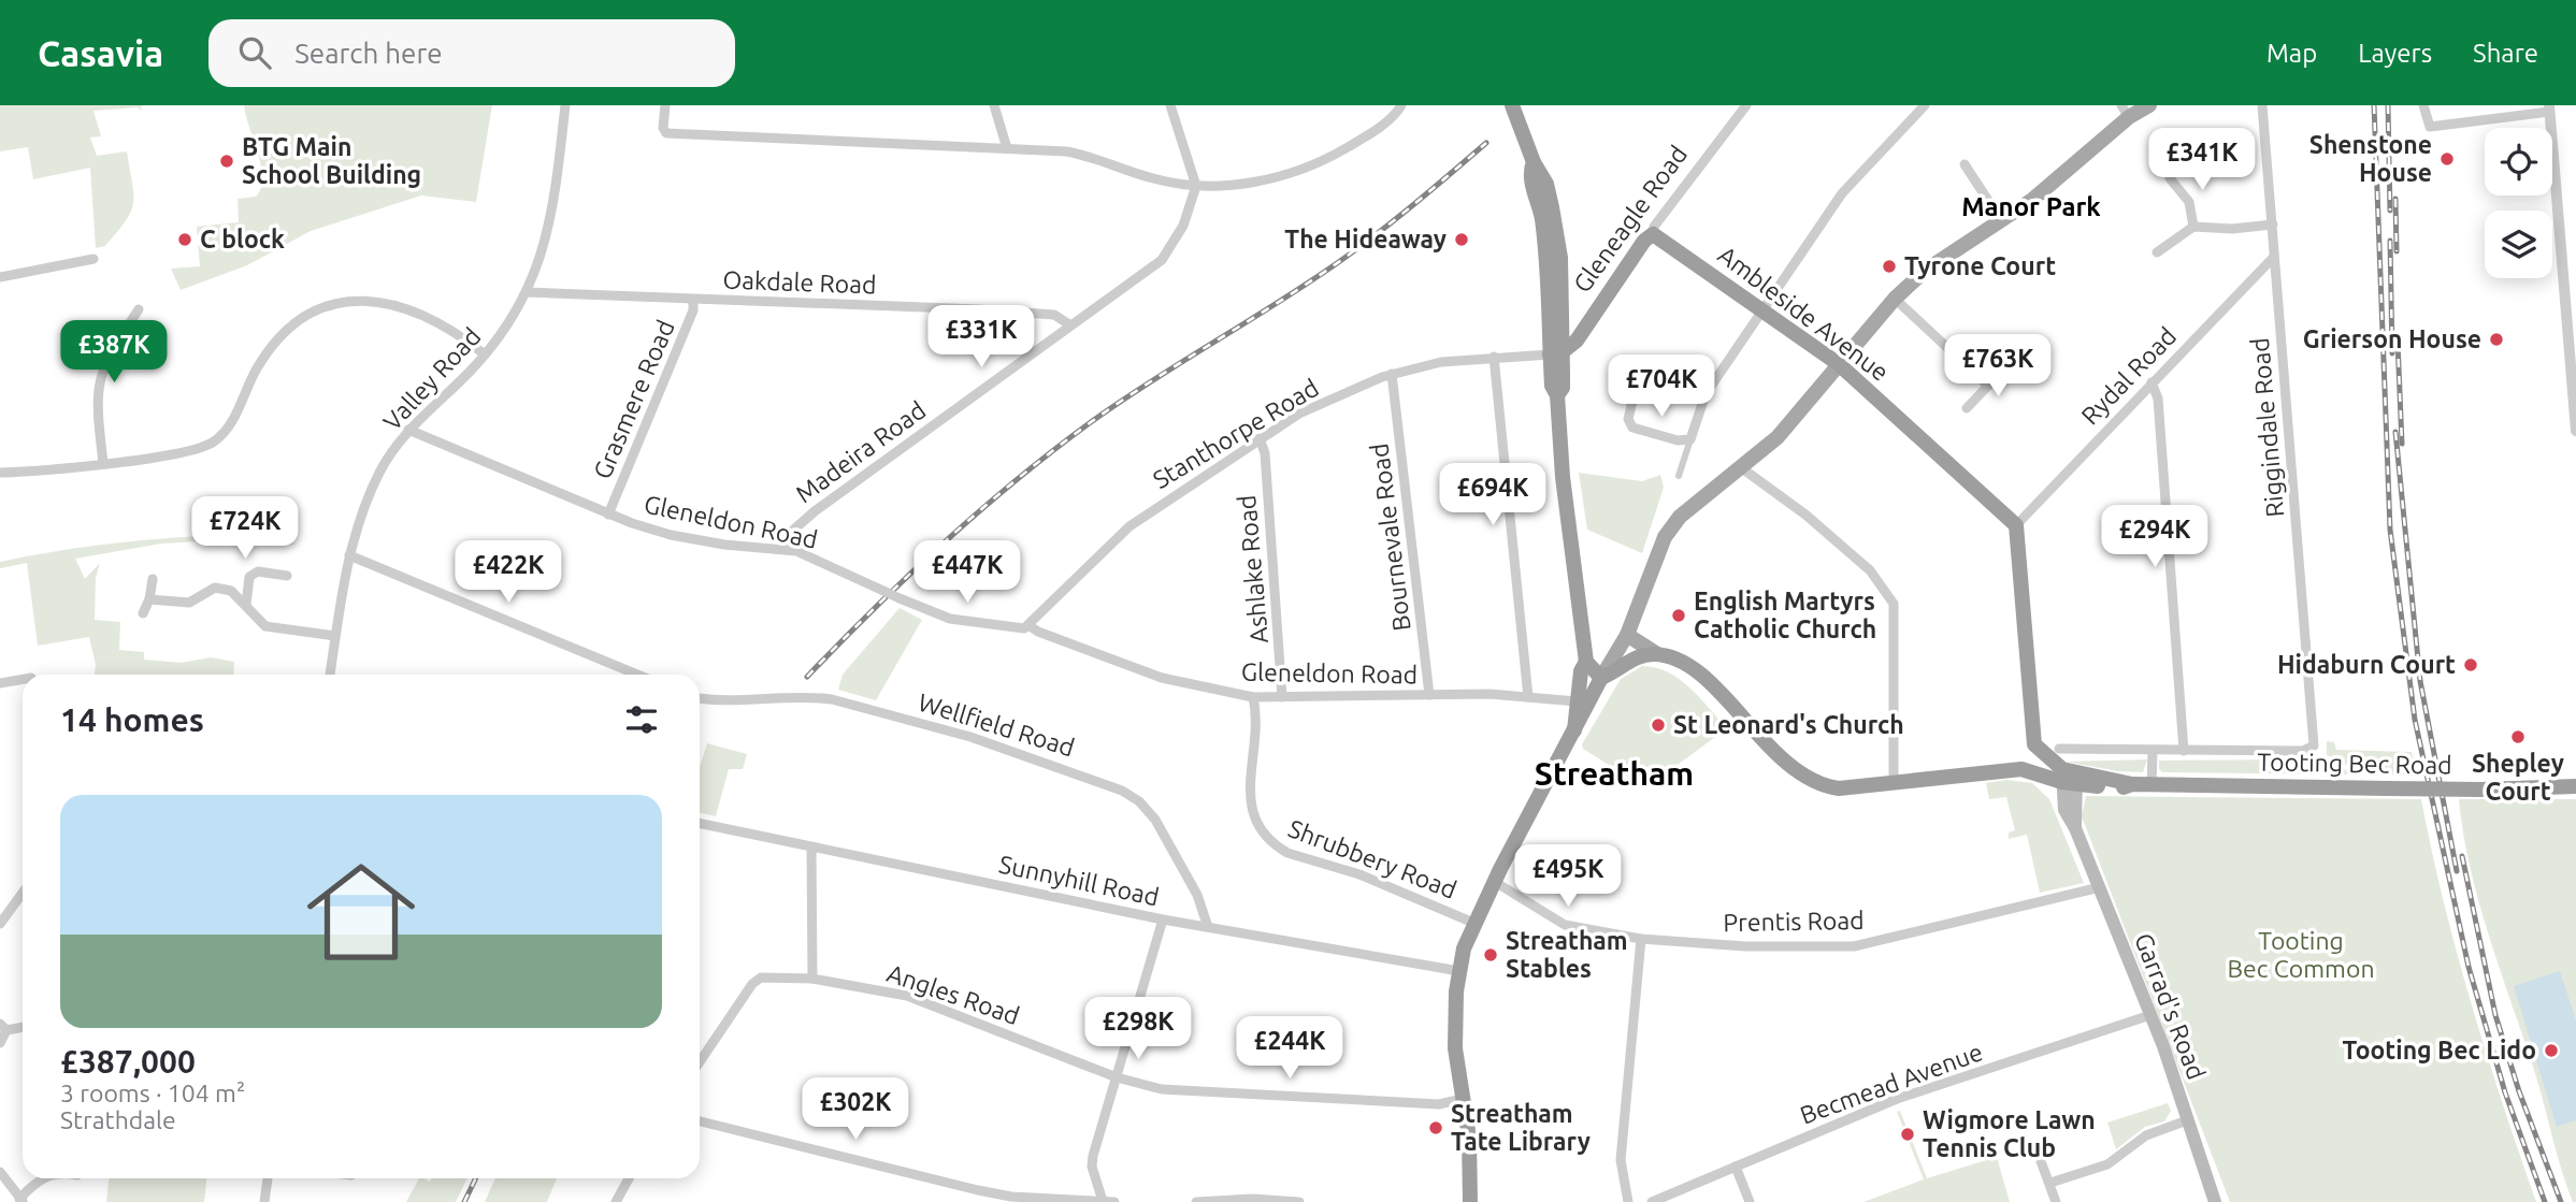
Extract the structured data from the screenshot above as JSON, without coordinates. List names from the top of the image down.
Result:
{
  "streets": {
    "highway": ["Gleneagle Road", "Ambleside Avenue", "Tooting Bec Road"],
    "main road": ["Garrad's Road"],
    "street": [
      "Oakdale Road",
      "Rydal Road",
      "Valley Road",
      "Grasmere Road",
      "Riggindale Road",
      "Stanthorpe Road",
      "Madeira Road",
      "Gleneldon Road",
      "Bournevale Road",
      "Ashlake Road",
      "Wellfield Road",
      "Shrubbery Road",
      "Sunnyhill Road",
      "Prentis Road",
      "Angles Road",
      "Becmead Avenue"
    ]
  },
  "crossings": [
    ["Gleneagle Road", "Ambleside Avenue"],
    ["Gleneagle Road", "Stanthorpe Road"],
    ["Oakdale Road", "Valley Road"],
    ["Oakdale Road", "Grasmere Road"],
    ["Oakdale Road", "Madeira Road"],
    ["Ambleside Avenue", "Rydal Road"],
    ["Rydal Road", "Riggindale Road"],
    ["Valley Road", "Gleneldon Road"],
    ["Grasmere Road", "Gleneldon Road"],
    ["Stanthorpe Road", "Gleneldon Road"],
    ["Stanthorpe Road", "Bournevale Road"],
    ["Stanthorpe Road", "Ashlake Road"],
    ["Madeira Road", "Gleneldon Road"],
    ["Gleneldon Road", "Bournevale Road"],
    ["Gleneldon Road", "Ashlake Road"],
    ["Gleneldon Road", "Shrubbery Road"],
    ["Wellfield Road", "Sunnyhill Road"],
    ["Tooting Bec Road", "Garrad's Road"],
    ["Prentis Road", "Garrad's Road"],
    ["Garrad's Road", "Becmead Avenue"]
  ],
  "districts": ["Manor Park", "Streatham"],
  "parks": ["Tooting Bec Common"],
  "places": [
    "Shenstone House",
    "BTG Main School Building",
    "C block",
    "The Hideaway",
    "Tyrone Court",
    "Grierson House",
    "English Martyrs Catholic Church",
    "Hidaburn Court",
    "St Leonard's Church",
    "Shepley Court",
    "Streatham Stables",
    "Tooting Bec Lido",
    "Streatham Tate Library",
    "Wigmore Lawn Tennis Club"
  ],
  "page": {
    "header": "Casavia",
    "search": "Search here",
    "nav": ["Map", "Layers", "Share"],
    "price": [
      "£341K",
      "£331K",
      "£387K",
      "£763K",
      "£704K",
      "£694K",
      "£724K",
      "£294K",
      "£422K",
      "£447K",
      "£495K",
      "£298K",
      "£244K",
      "£302K"
    ],
    "heading": "14 homes",
    "list": [
      {
        "name": "£387,000",
        "note": "3 rooms · 104 m² · Strathdale"
      }
    ]
  }
}
